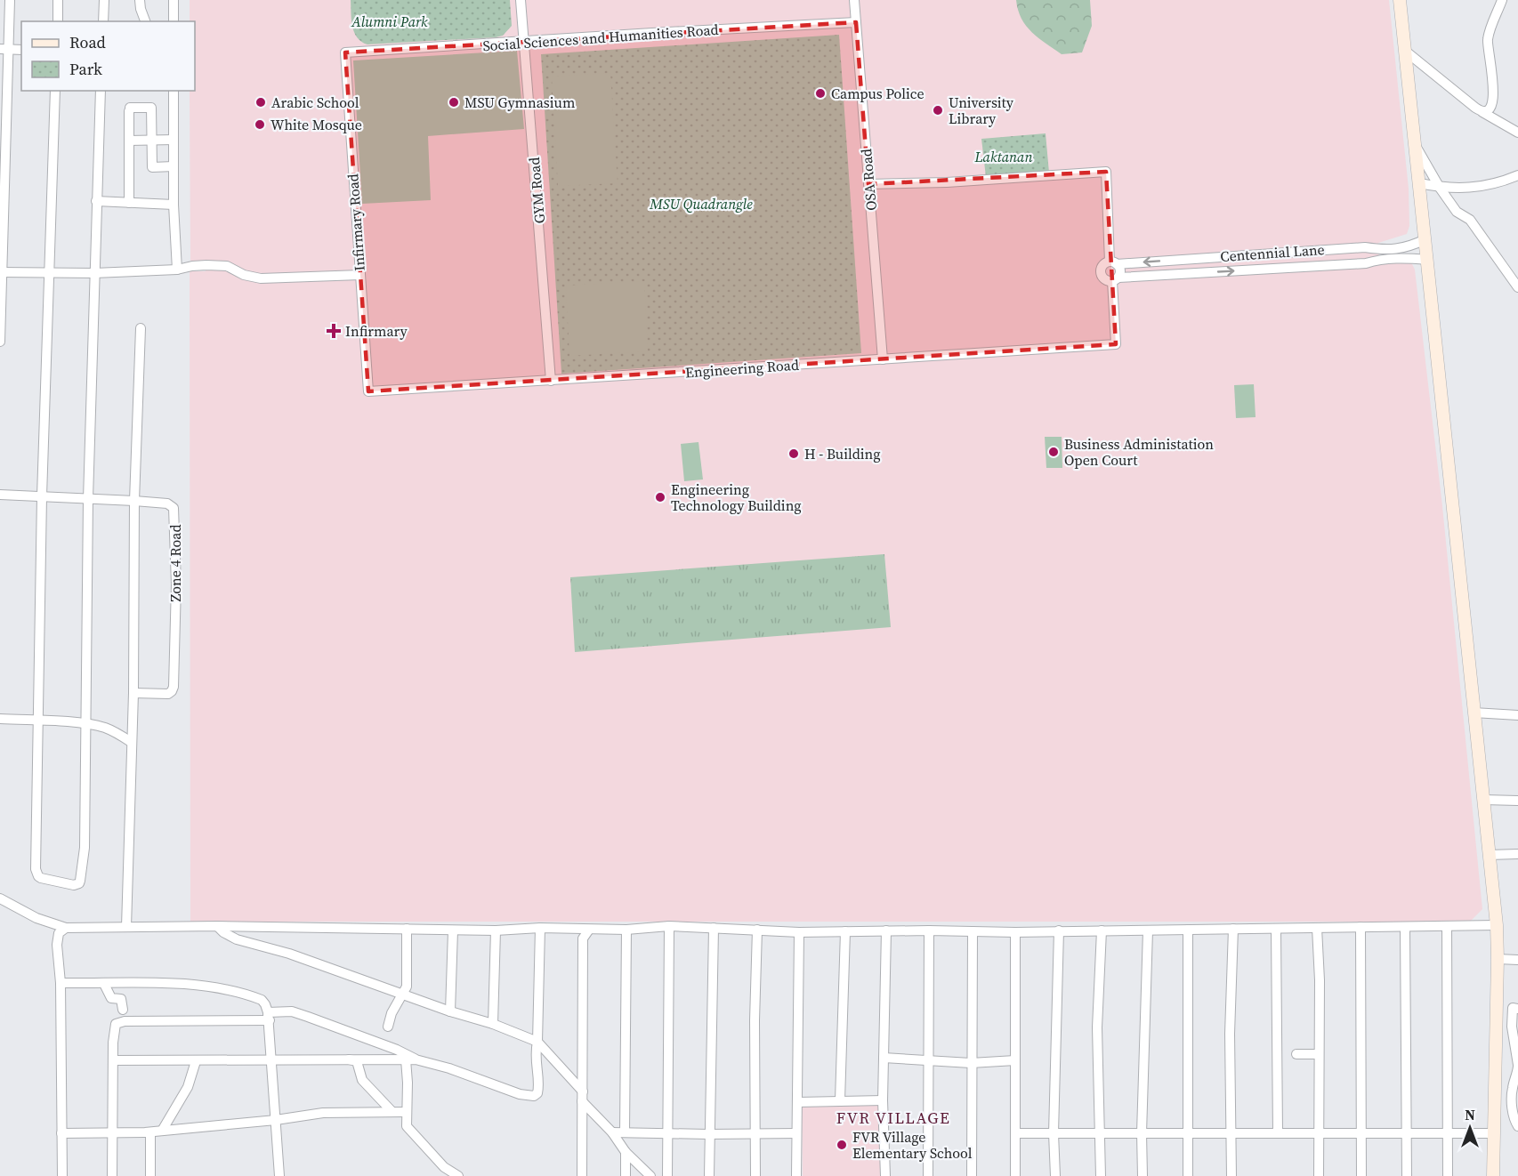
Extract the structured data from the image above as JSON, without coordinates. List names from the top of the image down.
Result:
{
  "streets": {
    "street": [
      "Social Sciences and Humanities Road",
      "OSA Road",
      "GYM Road",
      "Infirmary Road",
      "Centennial Lane",
      "Engineering Road",
      "Zone 4 Road"
    ]
  },
  "crossings": [
    ["Social Sciences and Humanities Road", "OSA Road"],
    ["Social Sciences and Humanities Road", "GYM Road"],
    ["Social Sciences and Humanities Road", "Infirmary Road"],
    ["OSA Road", "Engineering Road"],
    ["GYM Road", "Engineering Road"],
    ["Infirmary Road", "Engineering Road"],
    ["Centennial Lane", "Engineering Road"]
  ],
  "districts": ["FVR VILLAGE"],
  "parks": ["Alumni Park", "Laktanan", "MSU Quadrangle"],
  "places": {
    "other": [
      "Campus Police",
      "Arabic School",
      "MSU Gymnasium",
      "University Library",
      "White Mosque",
      "Business Administation Open Court",
      "H - Building",
      "Engineering Technology Building",
      "FVR Village Elementary School"
    ],
    "health": ["Infirmary"]
  },
  "legend": ["Road", "Park"],
  "north": "top"
}
